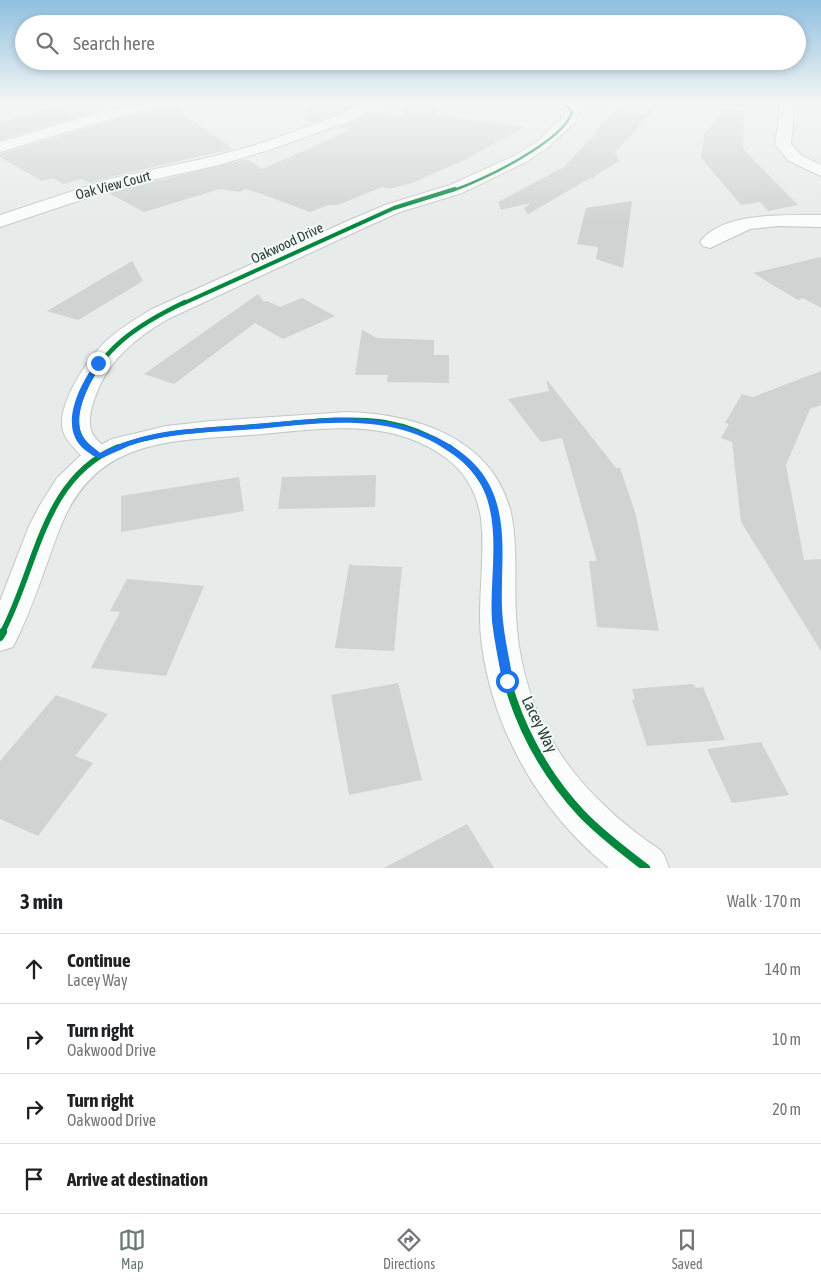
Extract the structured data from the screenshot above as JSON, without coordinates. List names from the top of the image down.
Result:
{
  "streets": {
    "street": ["Oak View Court", "Oakwood Drive", "Lacey Way"]
  },
  "crossings": [
    ["Oakwood Drive", "Lacey Way"]
  ],
  "page": {
    "search": "Search here",
    "heading": ["3 min", "Walk · 170 m"],
    "list": [
      ["Continue", "Lacey Way", "140 m"],
      ["Turn right", "Oakwood Drive", "10 m"],
      ["Turn right", "Oakwood Drive", "20 m"],
      "Arrive at destination"
    ],
    "nav": ["Map", "Directions", "Saved"]
  }
}
